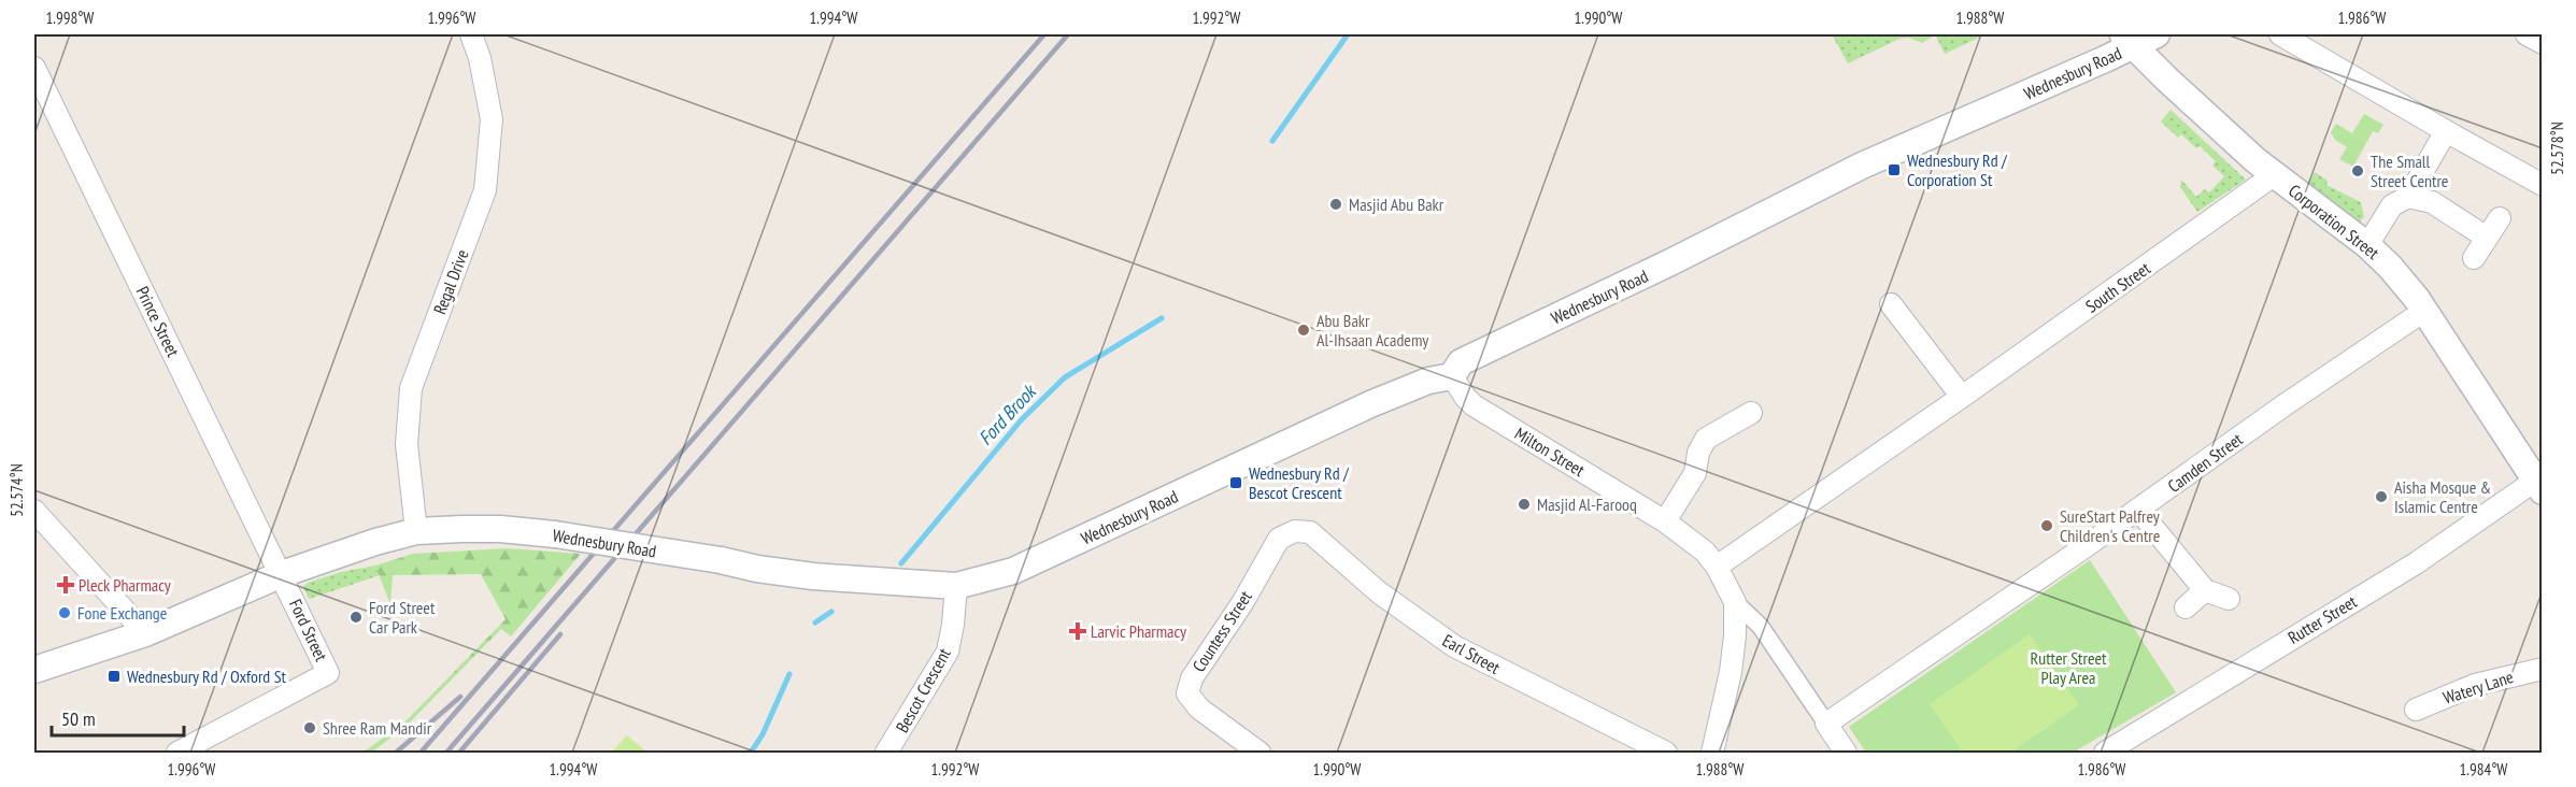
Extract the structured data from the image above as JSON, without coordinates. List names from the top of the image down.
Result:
{
  "streets": {
    "street": [
      "Wednesbury Road",
      "Corporation Street",
      "Regal Drive",
      "South Street",
      "Prince Street",
      "Milton Street",
      "Camden Street",
      "Rutter Street",
      "Ford Street",
      "Countess Street",
      "Earl Street",
      "Watery Lane",
      "Bescot Crescent"
    ]
  },
  "crossings": [
    ["Wednesbury Road", "Corporation Street"],
    ["Wednesbury Road", "Regal Drive"],
    ["Wednesbury Road", "Prince Street"],
    ["Wednesbury Road", "Milton Street"],
    ["Wednesbury Road", "Ford Street"],
    ["Wednesbury Road", "Bescot Crescent"],
    ["Corporation Street", "South Street"],
    ["Corporation Street", "Camden Street"],
    ["Corporation Street", "Rutter Street"],
    ["South Street", "Milton Street"],
    ["Prince Street", "Ford Street"],
    ["Countess Street", "Earl Street"]
  ],
  "water": ["Ford Brook"],
  "parks": ["Rutter Street Play Area"],
  "places": {
    "transit": ["Wednesbury Rd / Corporation St", "Wednesbury Rd / Bescot Crescent", "Wednesbury Rd / Oxford St"],
    "other": [
      "The Small Street Centre",
      "Masjid Abu Bakr",
      "Abu Bakr Al-Ihsaan Academy",
      "Aisha Mosque & Islamic Centre",
      "Masjid Al-Farooq",
      "SureStart Palfrey Children's Centre",
      "Fone Exchange",
      "Ford Street Car Park",
      "Shree Ram Mandir"
    ],
    "health": ["Pleck Pharmacy", "Larvic Pharmacy"]
  },
  "scale_bar": "50 m",
  "coordinates": [
    "1.998°W",
    "1.996°W",
    "1.994°W",
    "1.992°W",
    "1.990°W",
    "1.988°W",
    "1.986°W",
    "52.578°N",
    "52.574°N",
    "1.984°W"
  ]
}
